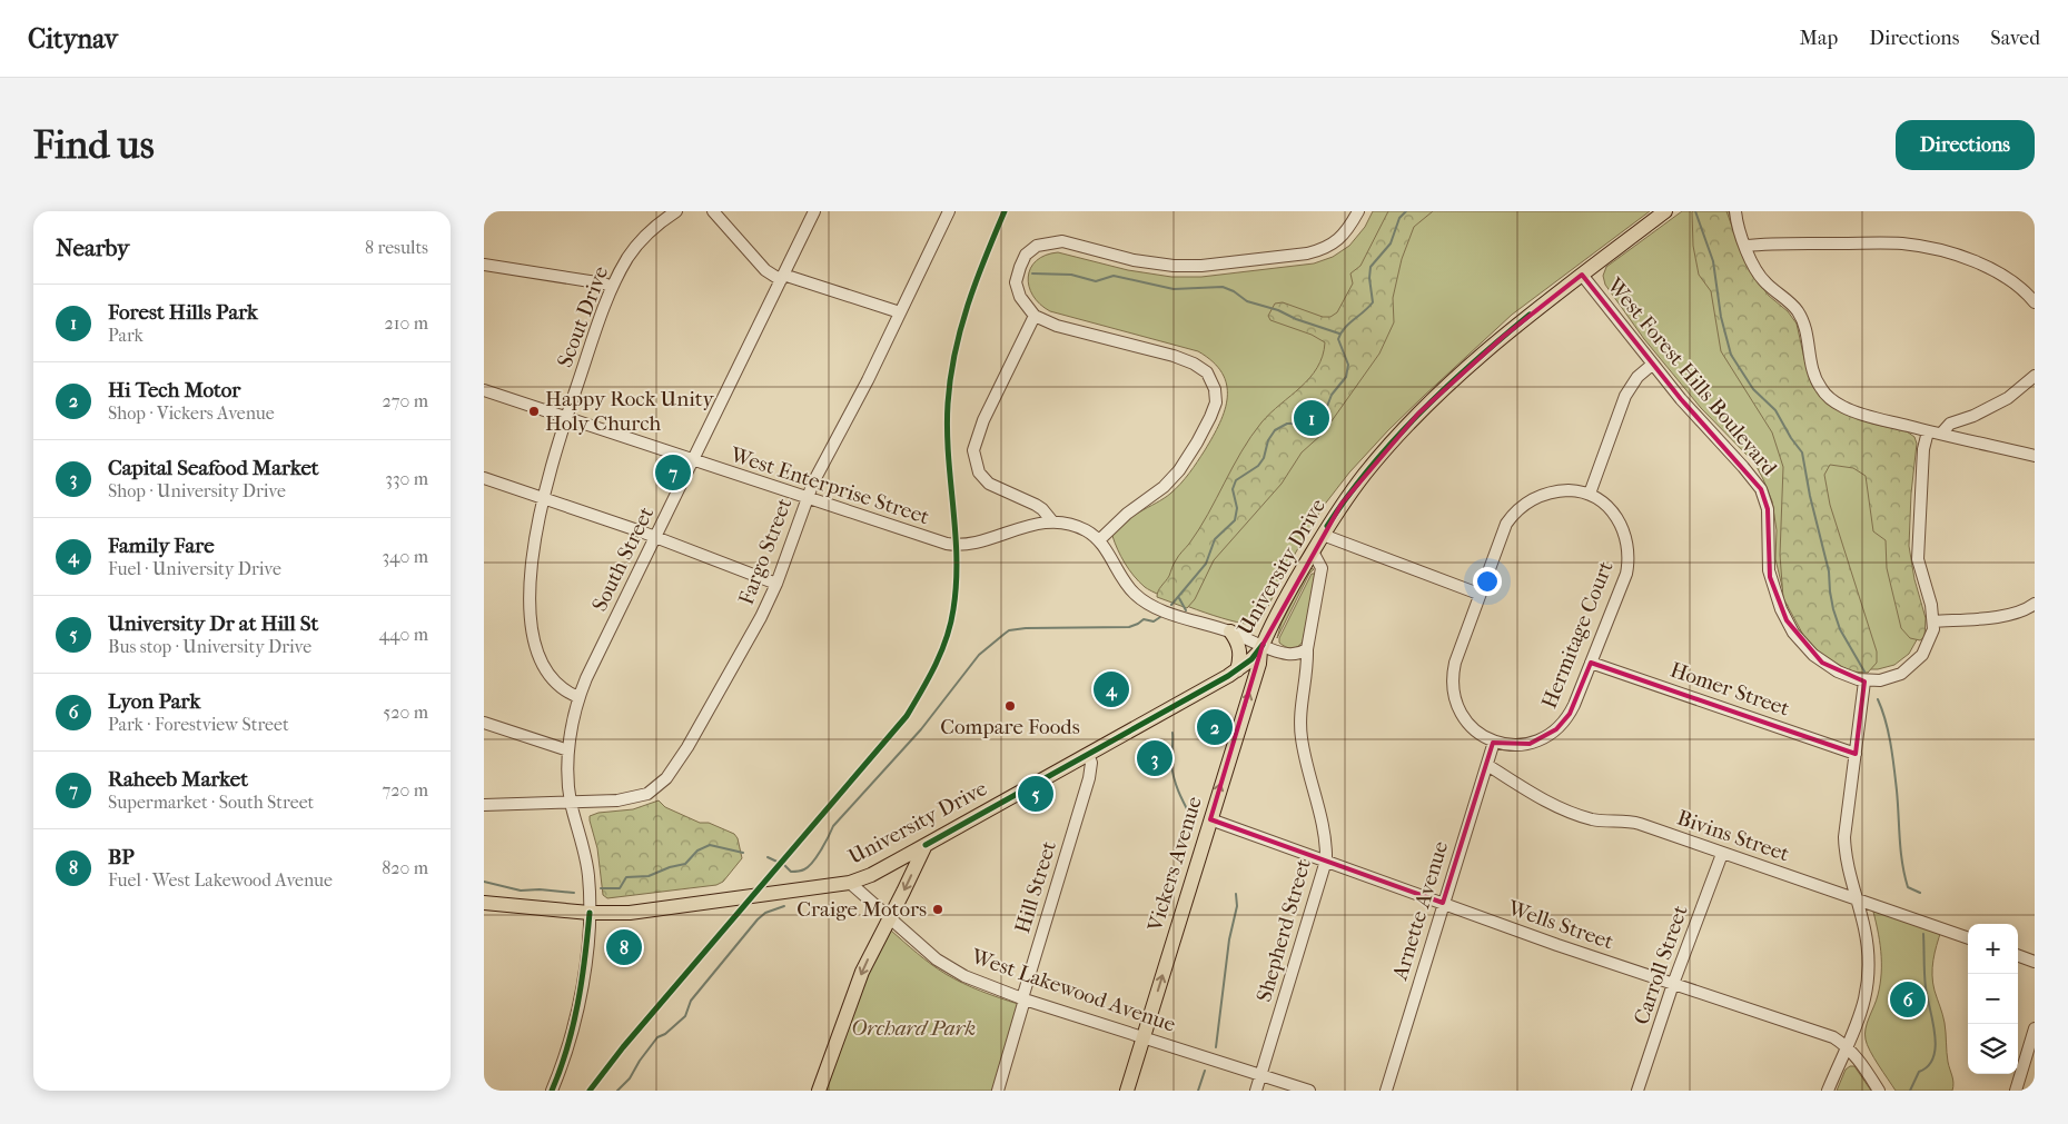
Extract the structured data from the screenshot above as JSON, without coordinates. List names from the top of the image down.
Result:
{
  "streets": {
    "main road": ["University Drive", "Vickers Avenue"],
    "street": [
      "Scout Drive",
      "West Forest Hills Boulevard",
      "West Enterprise Street",
      "Fargo Street",
      "South Street",
      "Hermitage Court",
      "Homer Street",
      "Bivins Street",
      "Hill Street",
      "Arnette Avenue",
      "Wells Street",
      "Shepherd Street",
      "Carroll Street",
      "West Lakewood Avenue"
    ]
  },
  "crossings": [
    ["Scout Drive", "West Enterprise Street"],
    ["Scout Drive", "South Street"],
    ["West Forest Hills Boulevard", "University Drive"],
    ["West Enterprise Street", "Fargo Street"],
    ["West Enterprise Street", "South Street"],
    ["Fargo Street", "South Street"],
    ["University Drive", "Vickers Avenue"],
    ["University Drive", "Hill Street"],
    ["University Drive", "Shepherd Street"],
    ["University Drive", "West Lakewood Avenue"],
    ["Hermitage Court", "Homer Street"],
    ["Hermitage Court", "Arnette Avenue"],
    ["Bivins Street", "Arnette Avenue"],
    ["Bivins Street", "Carroll Street"],
    ["Vickers Avenue", "Wells Street"],
    ["Vickers Avenue", "West Lakewood Avenue"],
    ["Hill Street", "West Lakewood Avenue"],
    ["Arnette Avenue", "Wells Street"],
    ["Wells Street", "Shepherd Street"],
    ["Wells Street", "Carroll Street"],
    ["Shepherd Street", "West Lakewood Avenue"]
  ],
  "one_way": ["Vickers Avenue"],
  "parks": ["Orchard Park"],
  "places": ["Happy Rock Unity Holy Church", "Compare Foods", "Craige Motors"],
  "page": {
    "header": "Citynav",
    "nav": ["Map", "Directions", "Saved"],
    "buttons": "Directions",
    "title": "Find us",
    "heading": ["Nearby", "8 results"],
    "list": [
      {
        "mark": "1",
        "name": "Forest Hills Park",
        "note": "Park",
        "value": "210 m"
      },
      {
        "mark": "2",
        "name": "Hi Tech Motor",
        "note": "Shop · Vickers Avenue",
        "value": "270 m"
      },
      {
        "mark": "3",
        "name": "Capital Seafood Market",
        "note": "Shop · University Drive",
        "value": "330 m"
      },
      {
        "mark": "4",
        "name": "Family Fare",
        "note": "Fuel · University Drive",
        "value": "340 m"
      },
      {
        "mark": "5",
        "name": "University Dr at Hill St",
        "note": "Bus stop · University Drive",
        "value": "440 m"
      },
      {
        "mark": "6",
        "name": "Lyon Park",
        "note": "Park · Forestview Street",
        "value": "520 m"
      },
      {
        "mark": "7",
        "name": "Raheeb Market",
        "note": "Supermarket · South Street",
        "value": "720 m"
      },
      {
        "mark": "8",
        "name": "BP",
        "note": "Fuel · West Lakewood Avenue",
        "value": "820 m"
      }
    ],
    "pins": [
      "1",
      "7",
      "4",
      "2",
      "3",
      "5",
      "8",
      "6"
    ],
    "map_buttons": ["+", "−"]
  }
}
